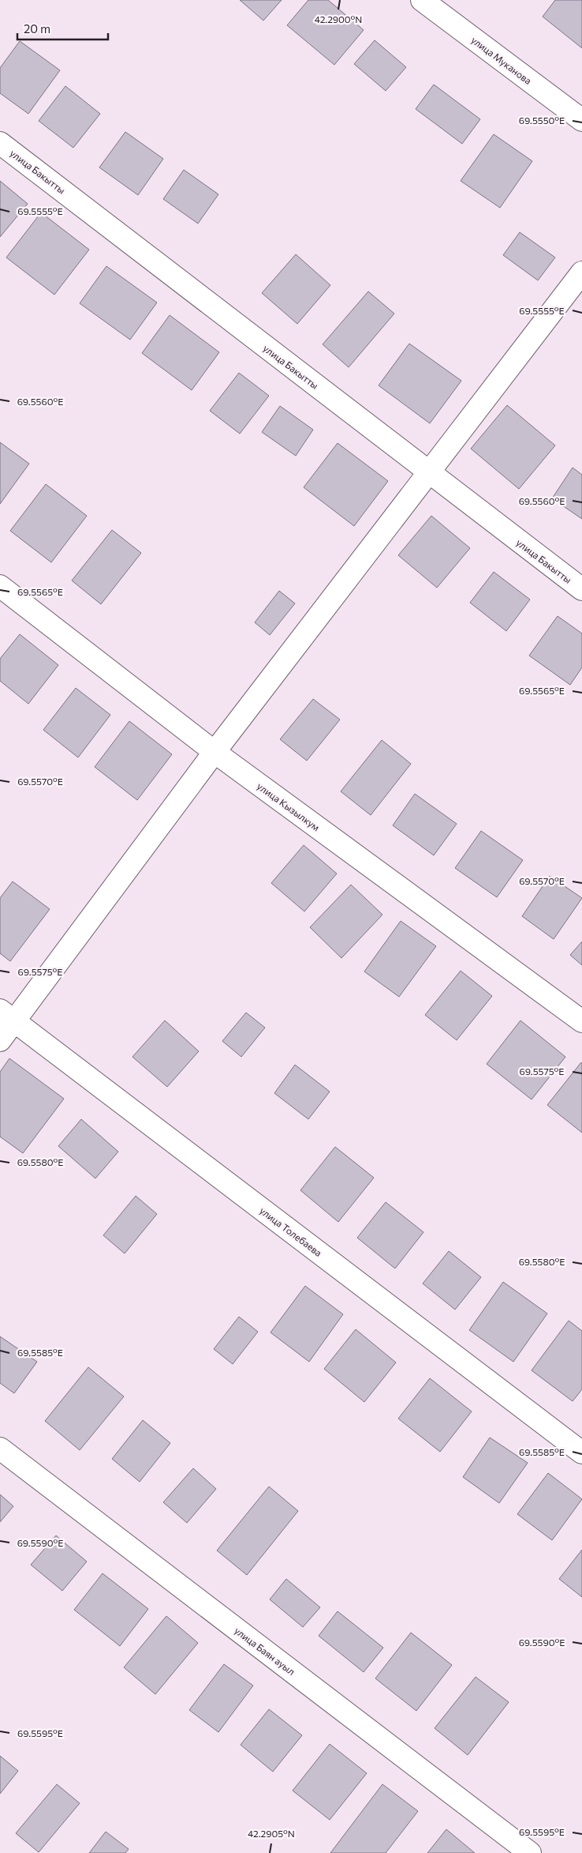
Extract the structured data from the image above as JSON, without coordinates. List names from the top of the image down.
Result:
{
  "streets": {
    "street": [
      "улица Муканова",
      "улица Бакытты",
      "улица Кызылкум",
      "улица Толебаева",
      "улица Баян ауыл"
    ]
  },
  "scale_bar": "20 m",
  "coordinates": [
    "42.2900°N",
    "69.5550°E",
    "69.5555°E",
    "69.5560°E",
    "69.5565°E",
    "69.5570°E",
    "69.5575°E",
    "69.5580°E",
    "69.5585°E",
    "69.5590°E",
    "69.5595°E",
    "42.2905°N"
  ]
}
